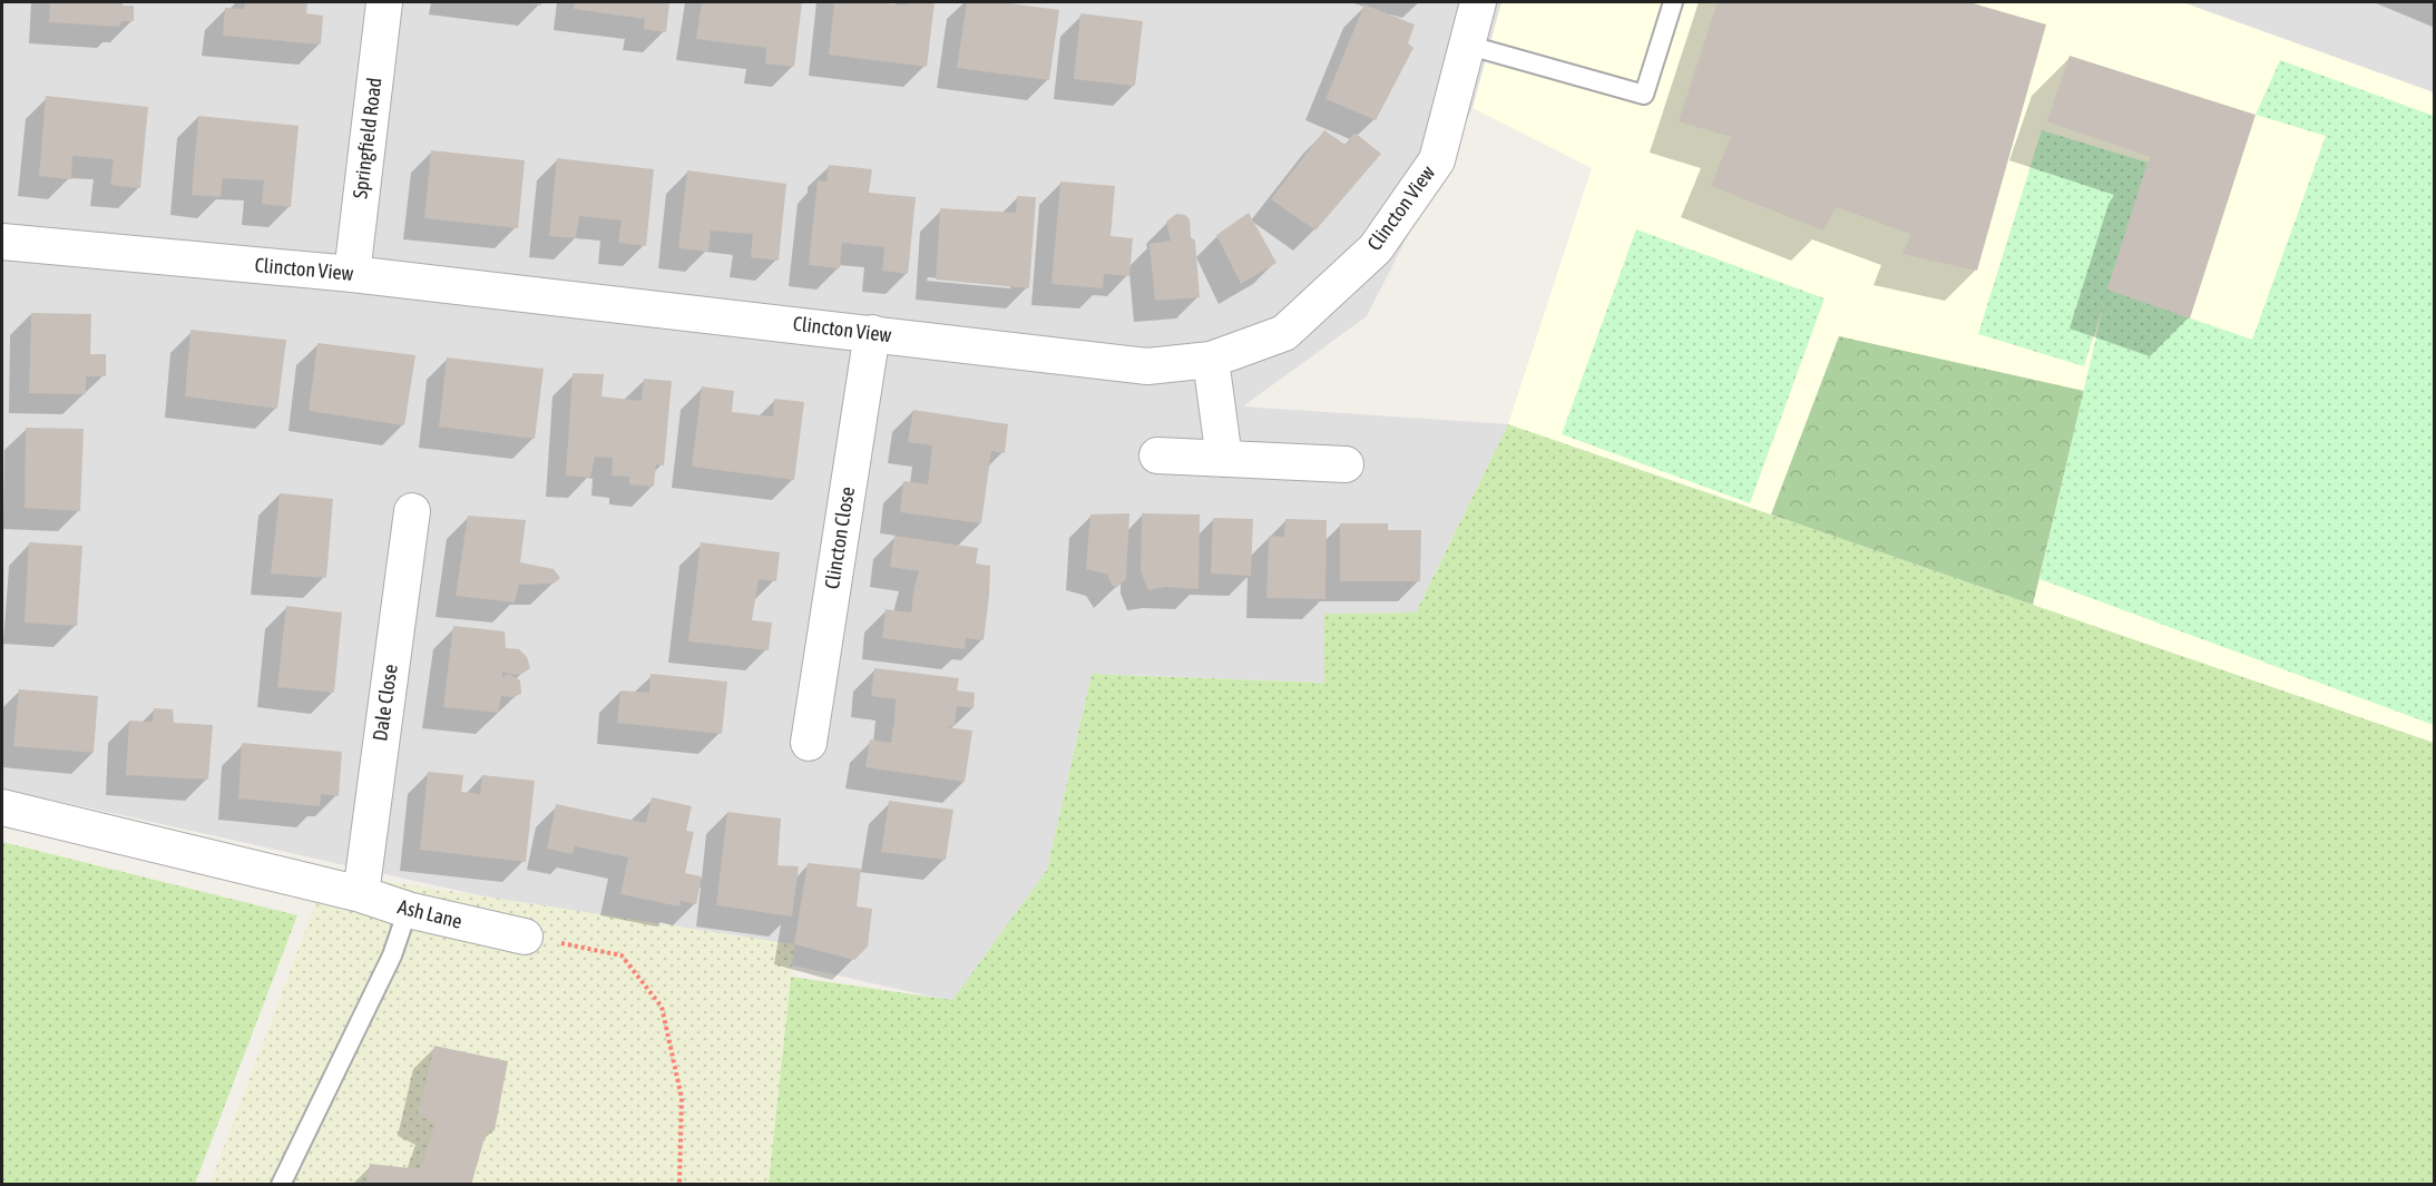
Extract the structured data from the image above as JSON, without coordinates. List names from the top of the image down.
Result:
{
  "streets": {
    "street": [
      "Springfield Road",
      "Clincton View",
      "Clincton Close",
      "Dale Close",
      "Ash Lane"
    ]
  },
  "crossings": [
    ["Springfield Road", "Clincton View"],
    ["Clincton View", "Clincton Close"],
    ["Dale Close", "Ash Lane"]
  ]
}
